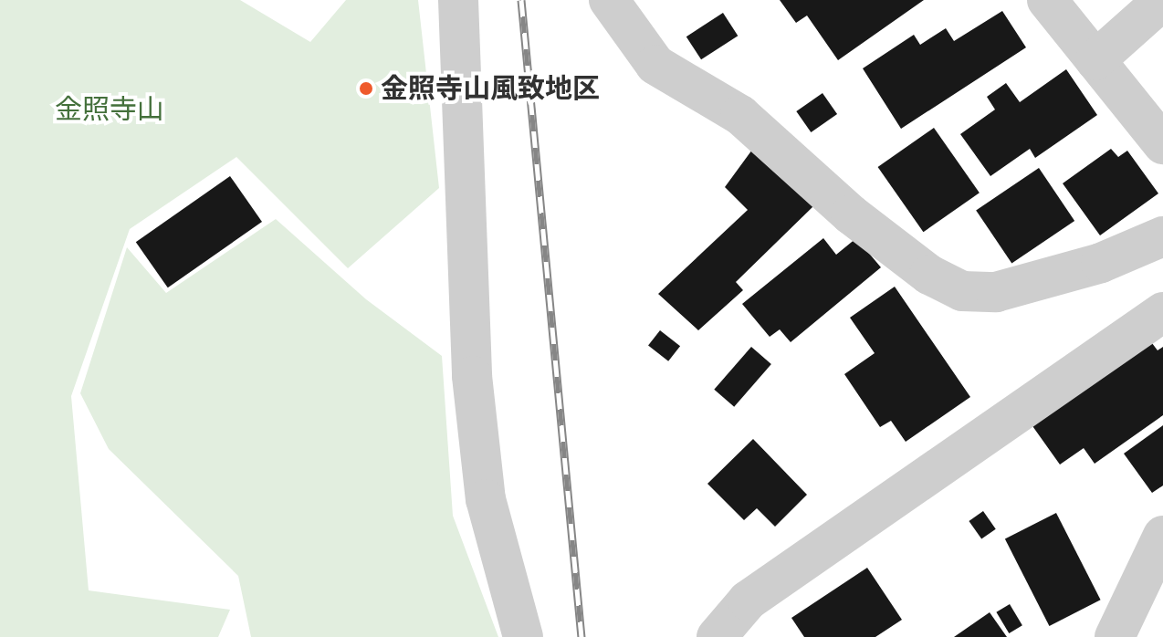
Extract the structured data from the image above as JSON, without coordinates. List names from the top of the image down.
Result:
{
  "parks": ["金照寺山"],
  "places": ["金照寺山風致地区"]
}
